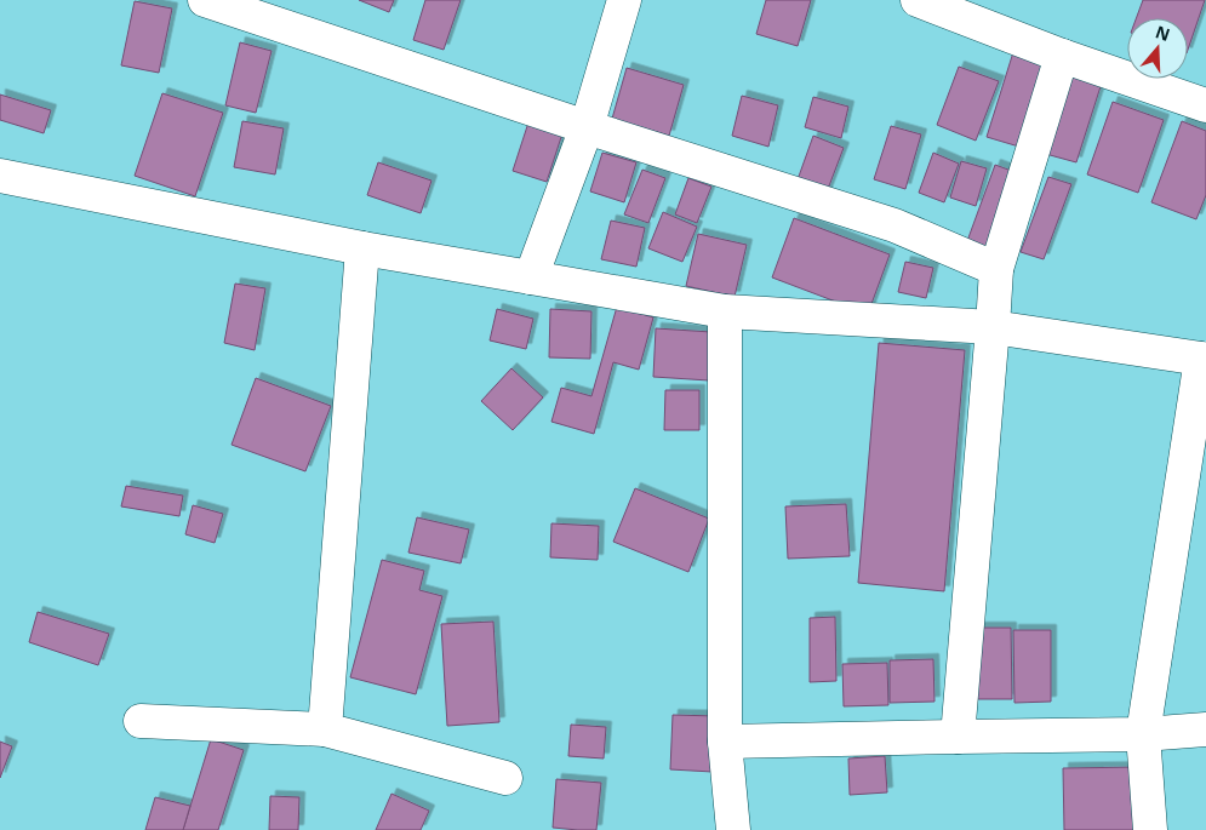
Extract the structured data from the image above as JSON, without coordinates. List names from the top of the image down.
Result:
{
  "north": "top"
}
